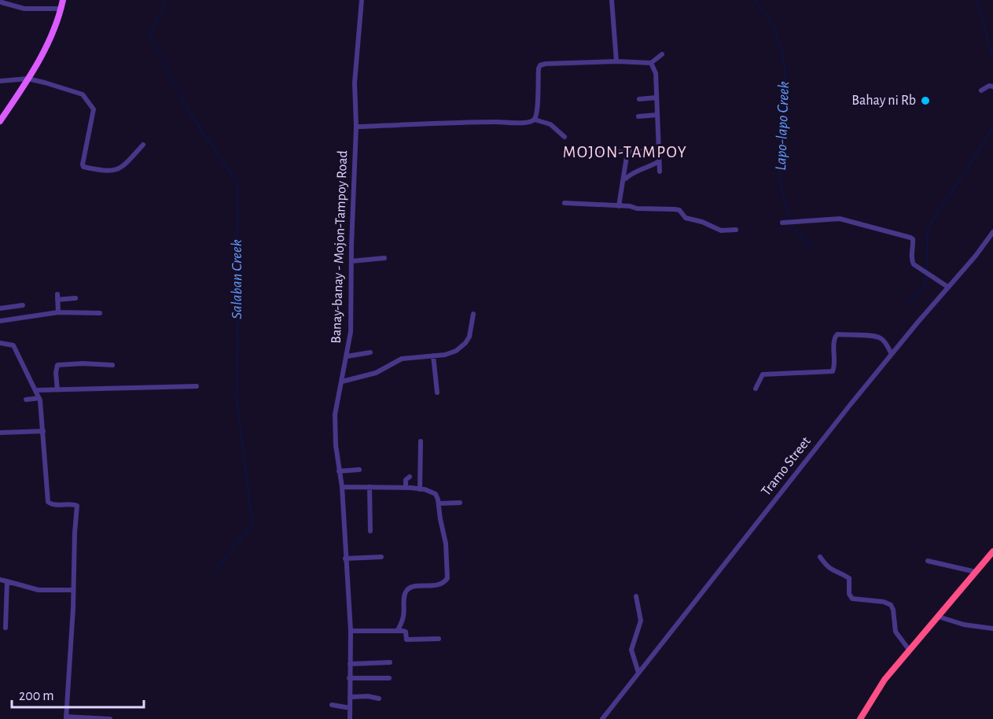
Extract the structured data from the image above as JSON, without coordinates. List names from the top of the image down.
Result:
{
  "streets": {
    "street": ["Banay-banay - Mojon-Tampoy Road", "Tramo Street"]
  },
  "districts": ["MOJON-TAMPOY"],
  "water": ["Lapo-lapo Creek", "Salaban Creek"],
  "places": ["Bahay ni Rb"],
  "scale_bar": "200 m"
}
